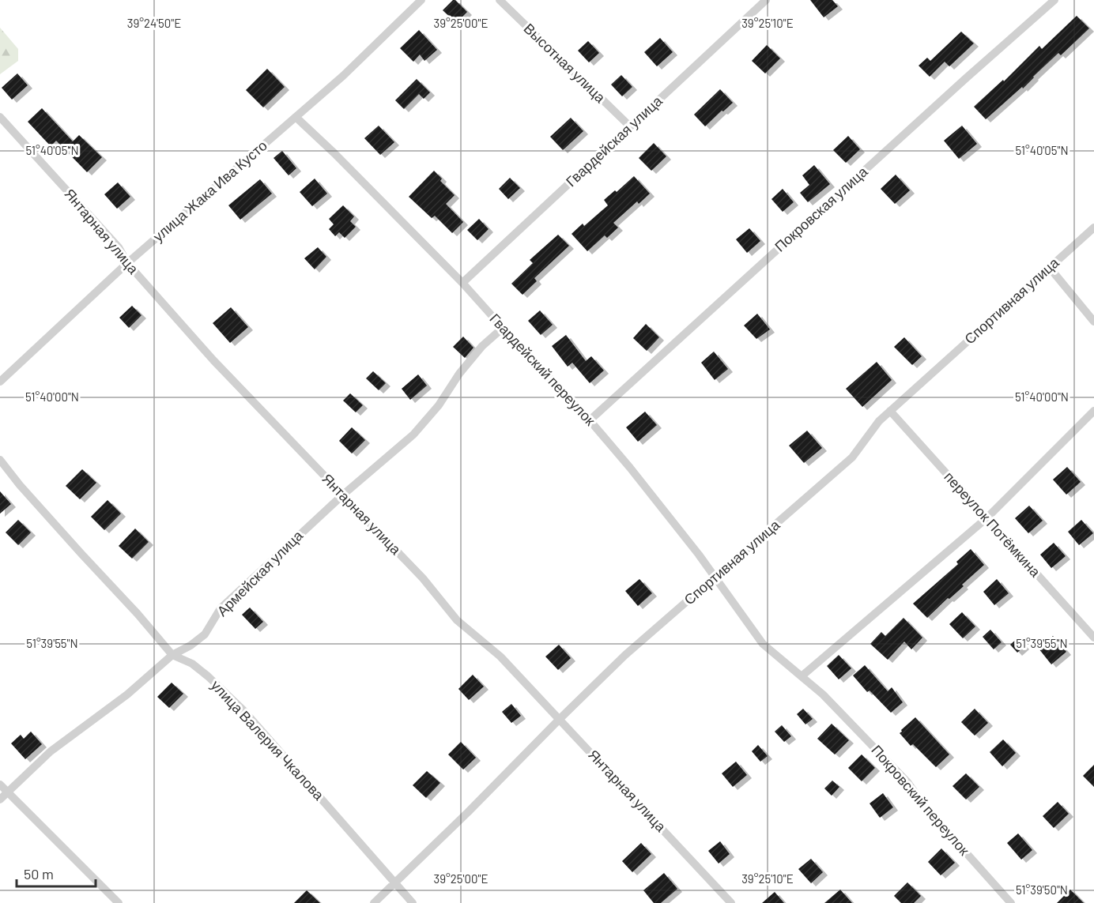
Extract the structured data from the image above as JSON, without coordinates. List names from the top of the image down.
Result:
{
  "streets": {
    "street": [
      "Высотная улица",
      "Гвардейская улица",
      "улица Жака Ива Кусто",
      "Покровская улица",
      "Янтарная улица",
      "Спортивная улица",
      "Гвардейский переулок",
      "переулок Потёмкина",
      "Армейская улица",
      "улица Валерия Чкалова",
      "Покровский переулок"
    ]
  },
  "crossings": [
    ["Высотная улица", "Гвардейская улица"],
    ["Гвардейская улица", "Гвардейский переулок"],
    ["улица Жака Ива Кусто", "Янтарная улица"],
    ["улица Жака Ива Кусто", "Гвардейский переулок"],
    ["Покровская улица", "Гвардейский переулок"],
    ["Янтарная улица", "Спортивная улица"],
    ["Янтарная улица", "Армейская улица"],
    ["Спортивная улица", "Гвардейский переулок"],
    ["Спортивная улица", "переулок Потёмкина"],
    ["Спортивная улица", "улица Валерия Чкалова"],
    ["Гвардейский переулок", "Армейская улица"],
    ["Гвардейский переулок", "Покровский переулок"],
    ["Армейская улица", "улица Валерия Чкалова"]
  ],
  "scale_bar": "50 m",
  "coordinates": [
    "39°24'50\"E",
    "39°25'00\"E",
    "39°25'10\"E",
    "51°40'05\"N",
    "51°40'00\"N",
    "51°39'55\"N",
    "51°39'50\"N"
  ]
}
